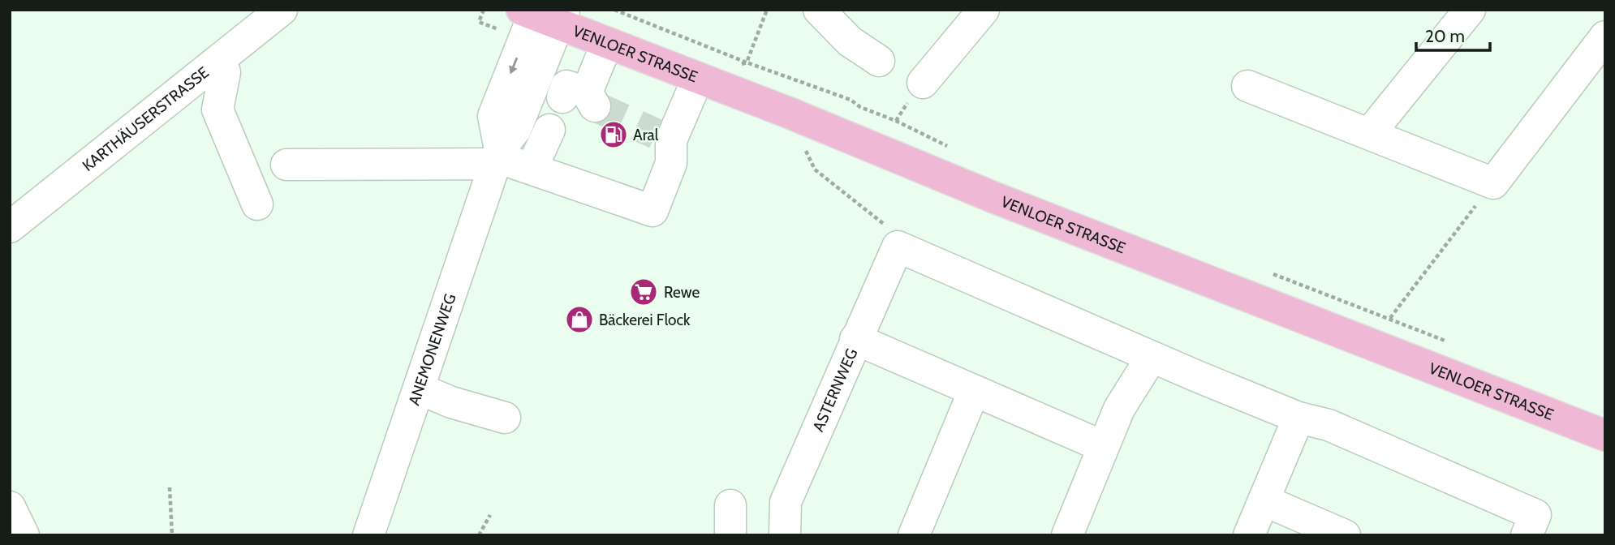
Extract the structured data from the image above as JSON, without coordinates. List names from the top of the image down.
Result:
{
  "streets": {
    "main road": ["VENLOER STRASSE"],
    "street": ["KARTHÄUSERSTRASSE", "ANEMONENWEG", "ASTERNWEG"]
  },
  "crossings": [
    ["VENLOER STRASSE", "ANEMONENWEG"]
  ],
  "places": {
    "fuel station": ["Aral"],
    "supermarket": ["Rewe"],
    "shop": ["Bäckerei Flock"]
  },
  "scale_bar": "20 m"
}
